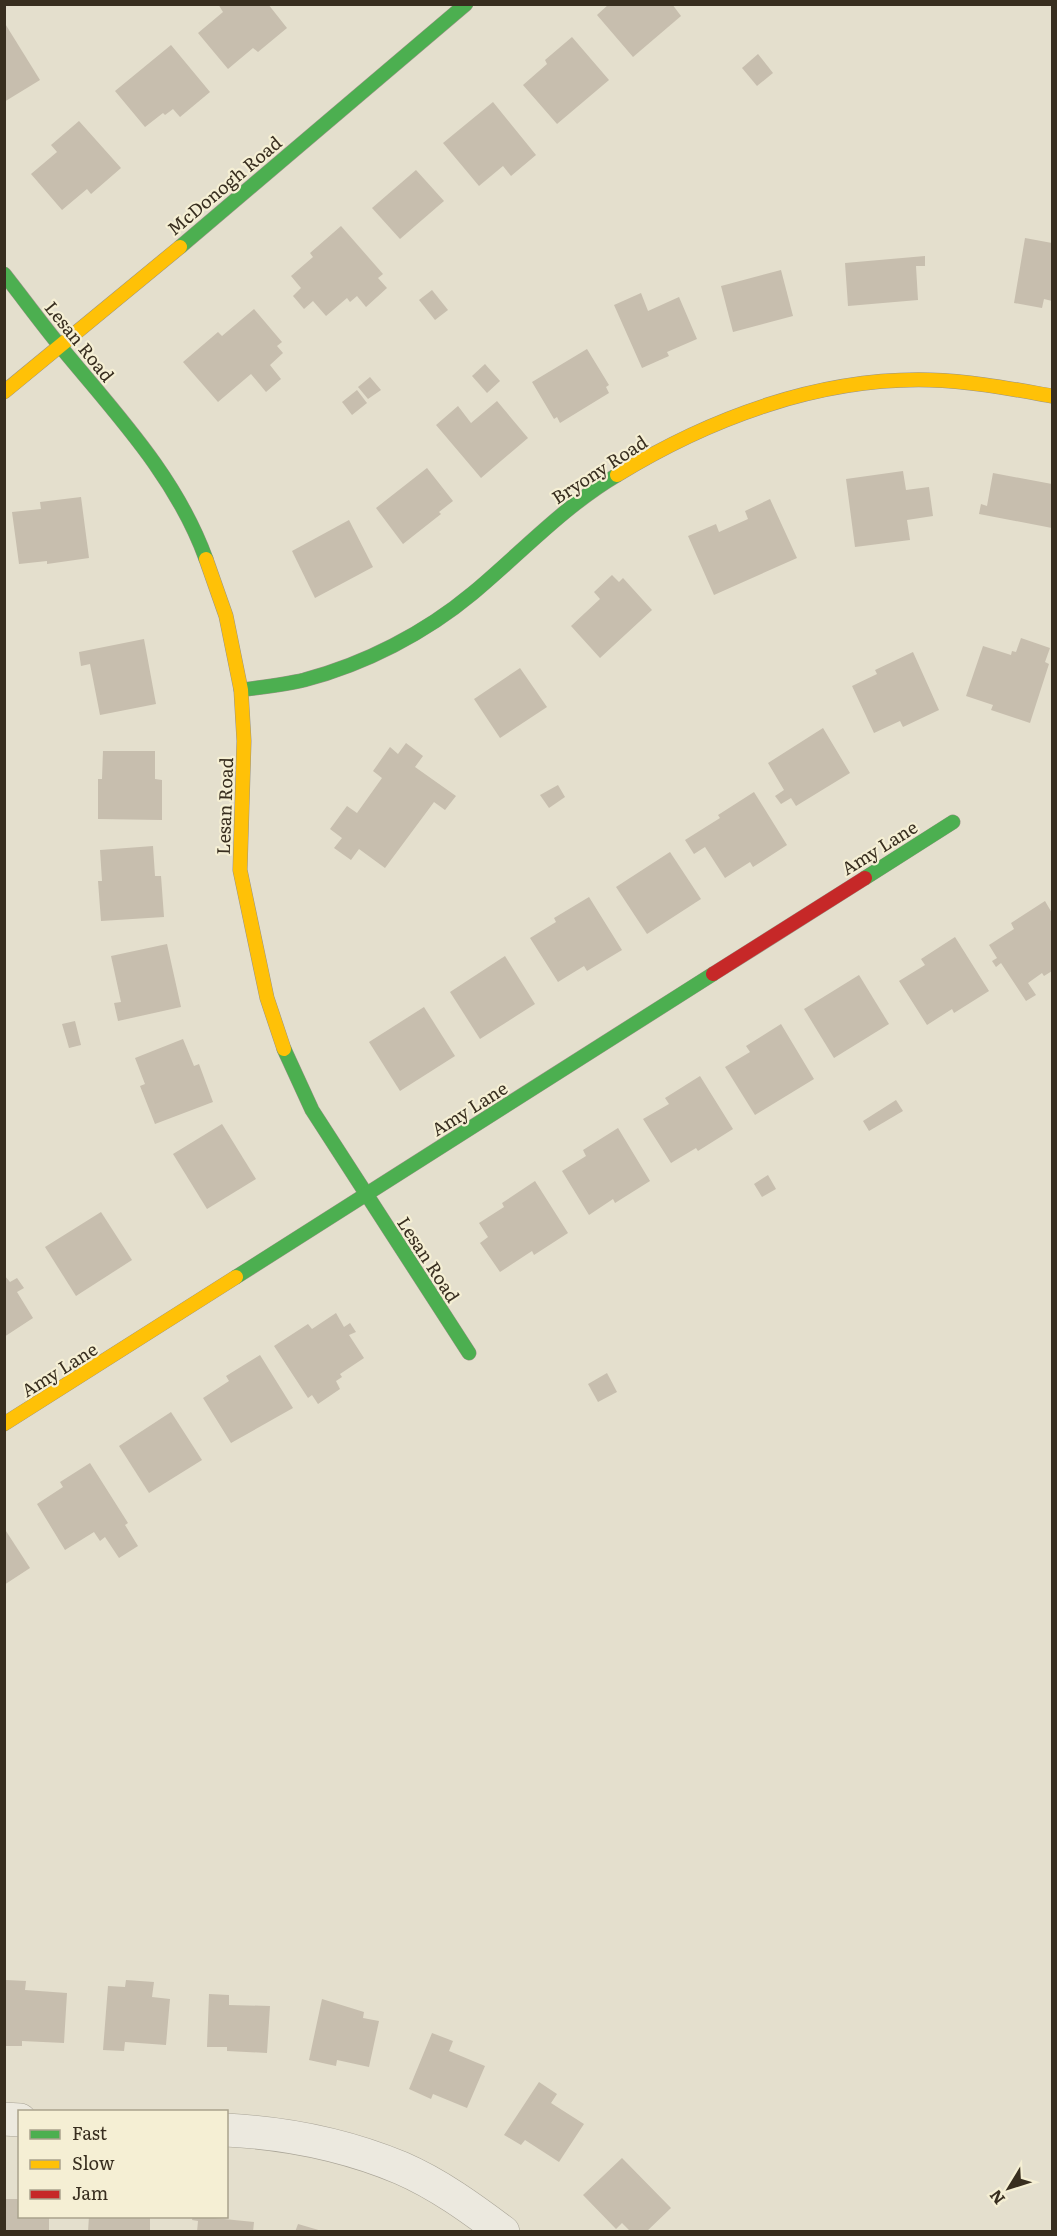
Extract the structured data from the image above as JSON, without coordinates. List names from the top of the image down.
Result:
{
  "streets": {
    "street": [
      "McDonogh Road",
      "Lesan Road",
      "Bryony Road",
      "Amy Lane"
    ]
  },
  "crossings": [
    ["McDonogh Road", "Lesan Road"],
    ["Lesan Road", "Bryony Road"],
    ["Lesan Road", "Amy Lane"]
  ],
  "legend": ["Fast", "Slow", "Jam"],
  "north": "bottom left"
}
